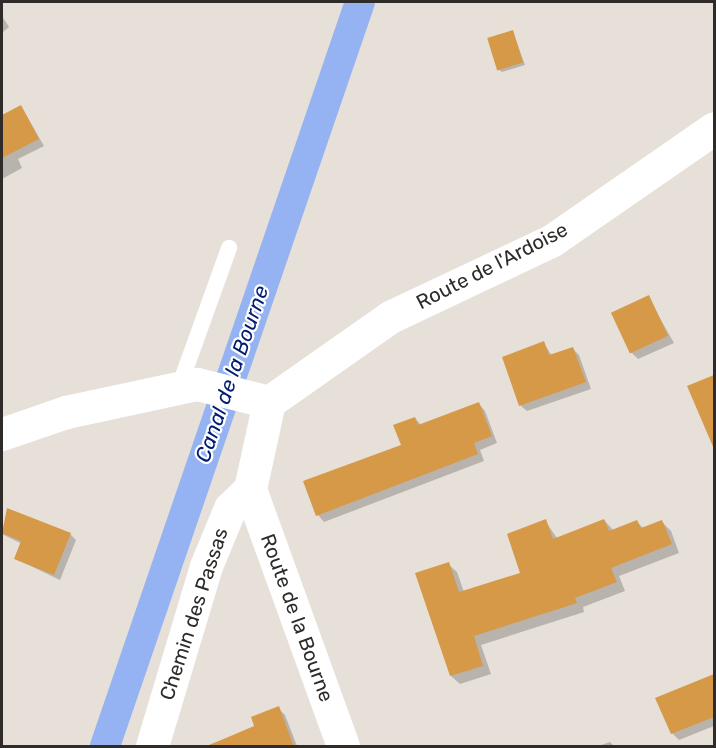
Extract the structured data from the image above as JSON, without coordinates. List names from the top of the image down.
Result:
{
  "streets": {
    "street": ["Route de l'Ardoise", "Chemin des Passas", "Route de la Bourne"]
  },
  "crossings": [
    ["Chemin des Passas", "Route de la Bourne"]
  ],
  "water": ["Canal de la Bourne"]
}
